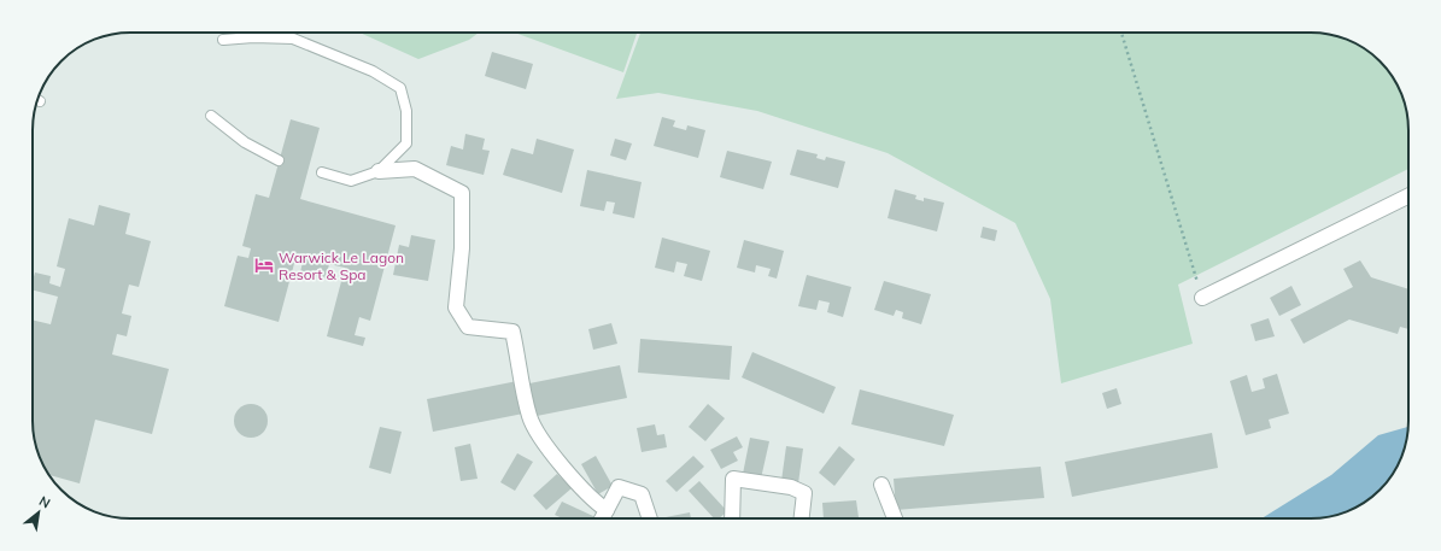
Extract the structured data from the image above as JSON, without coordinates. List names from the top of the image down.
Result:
{
  "places": {
    "hotel": ["Warwick Le Lagon Resort & Spa"]
  },
  "north": "top right"
}
